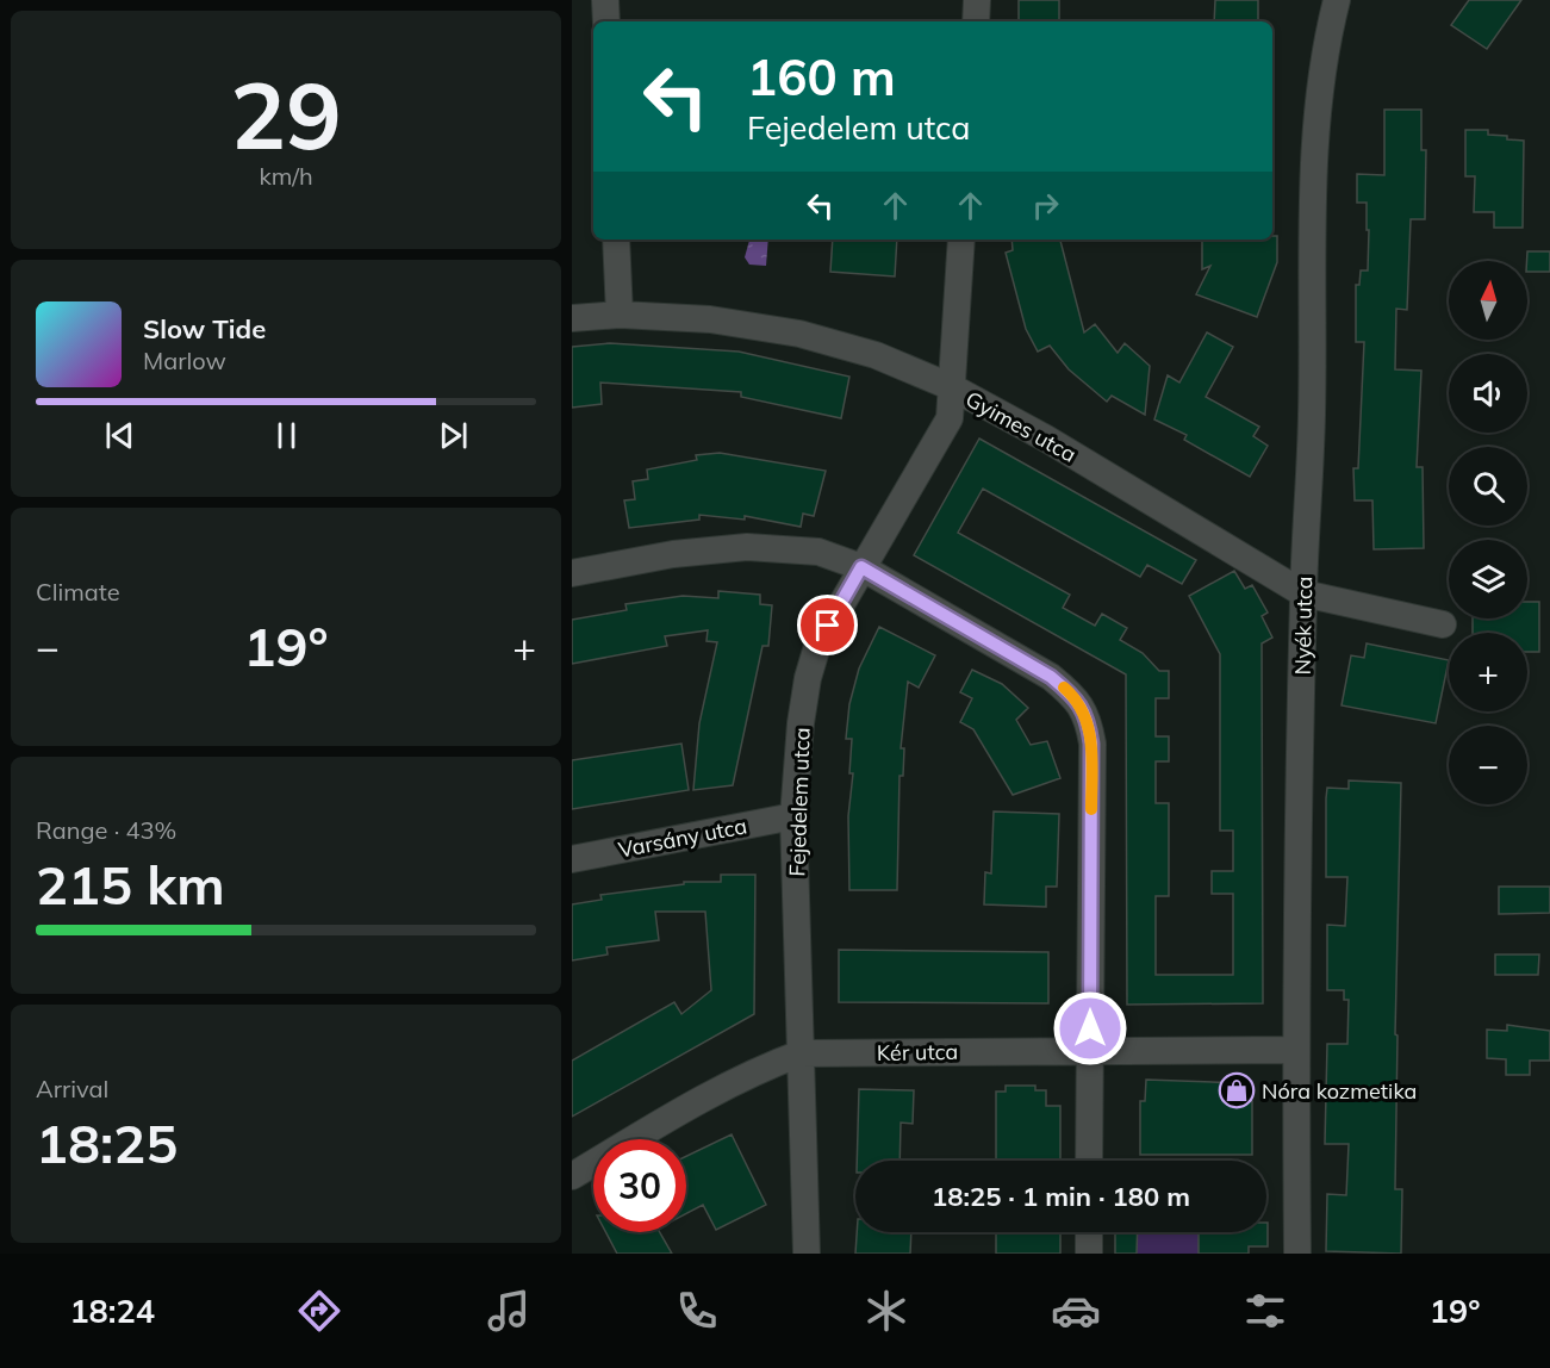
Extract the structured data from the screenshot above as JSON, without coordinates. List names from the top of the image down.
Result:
{
  "streets": {
    "street": [
      "Gyimes utca",
      "Nyék utca",
      "Fejedelem utca",
      "Varsány utca",
      "Kér utca"
    ]
  },
  "crossings": [
    ["Gyimes utca", "Nyék utca"],
    ["Gyimes utca", "Fejedelem utca"],
    ["Nyék utca", "Kér utca"],
    ["Fejedelem utca", "Varsány utca"],
    ["Fejedelem utca", "Kér utca"]
  ],
  "places": {
    "shop": ["Nóra kozmetika"]
  },
  "north": "top",
  "page": {
    "tile": [
      ["29", "km/h"],
      "Climate",
      ["Range · 43%", "215 km"],
      ["Arrival", "18:25"]
    ],
    "turn": ["160 m", "Fejedelem utca"],
    "map_buttons": ["+", "−"],
    "song": ["Slow Tide", "Marlow"],
    "heat": ["−", "19°", "+"],
    "limit": "30",
    "trip": "18:25 · 1 min · 180 m",
    "tabs": ["18:24", "19°"]
  }
}
